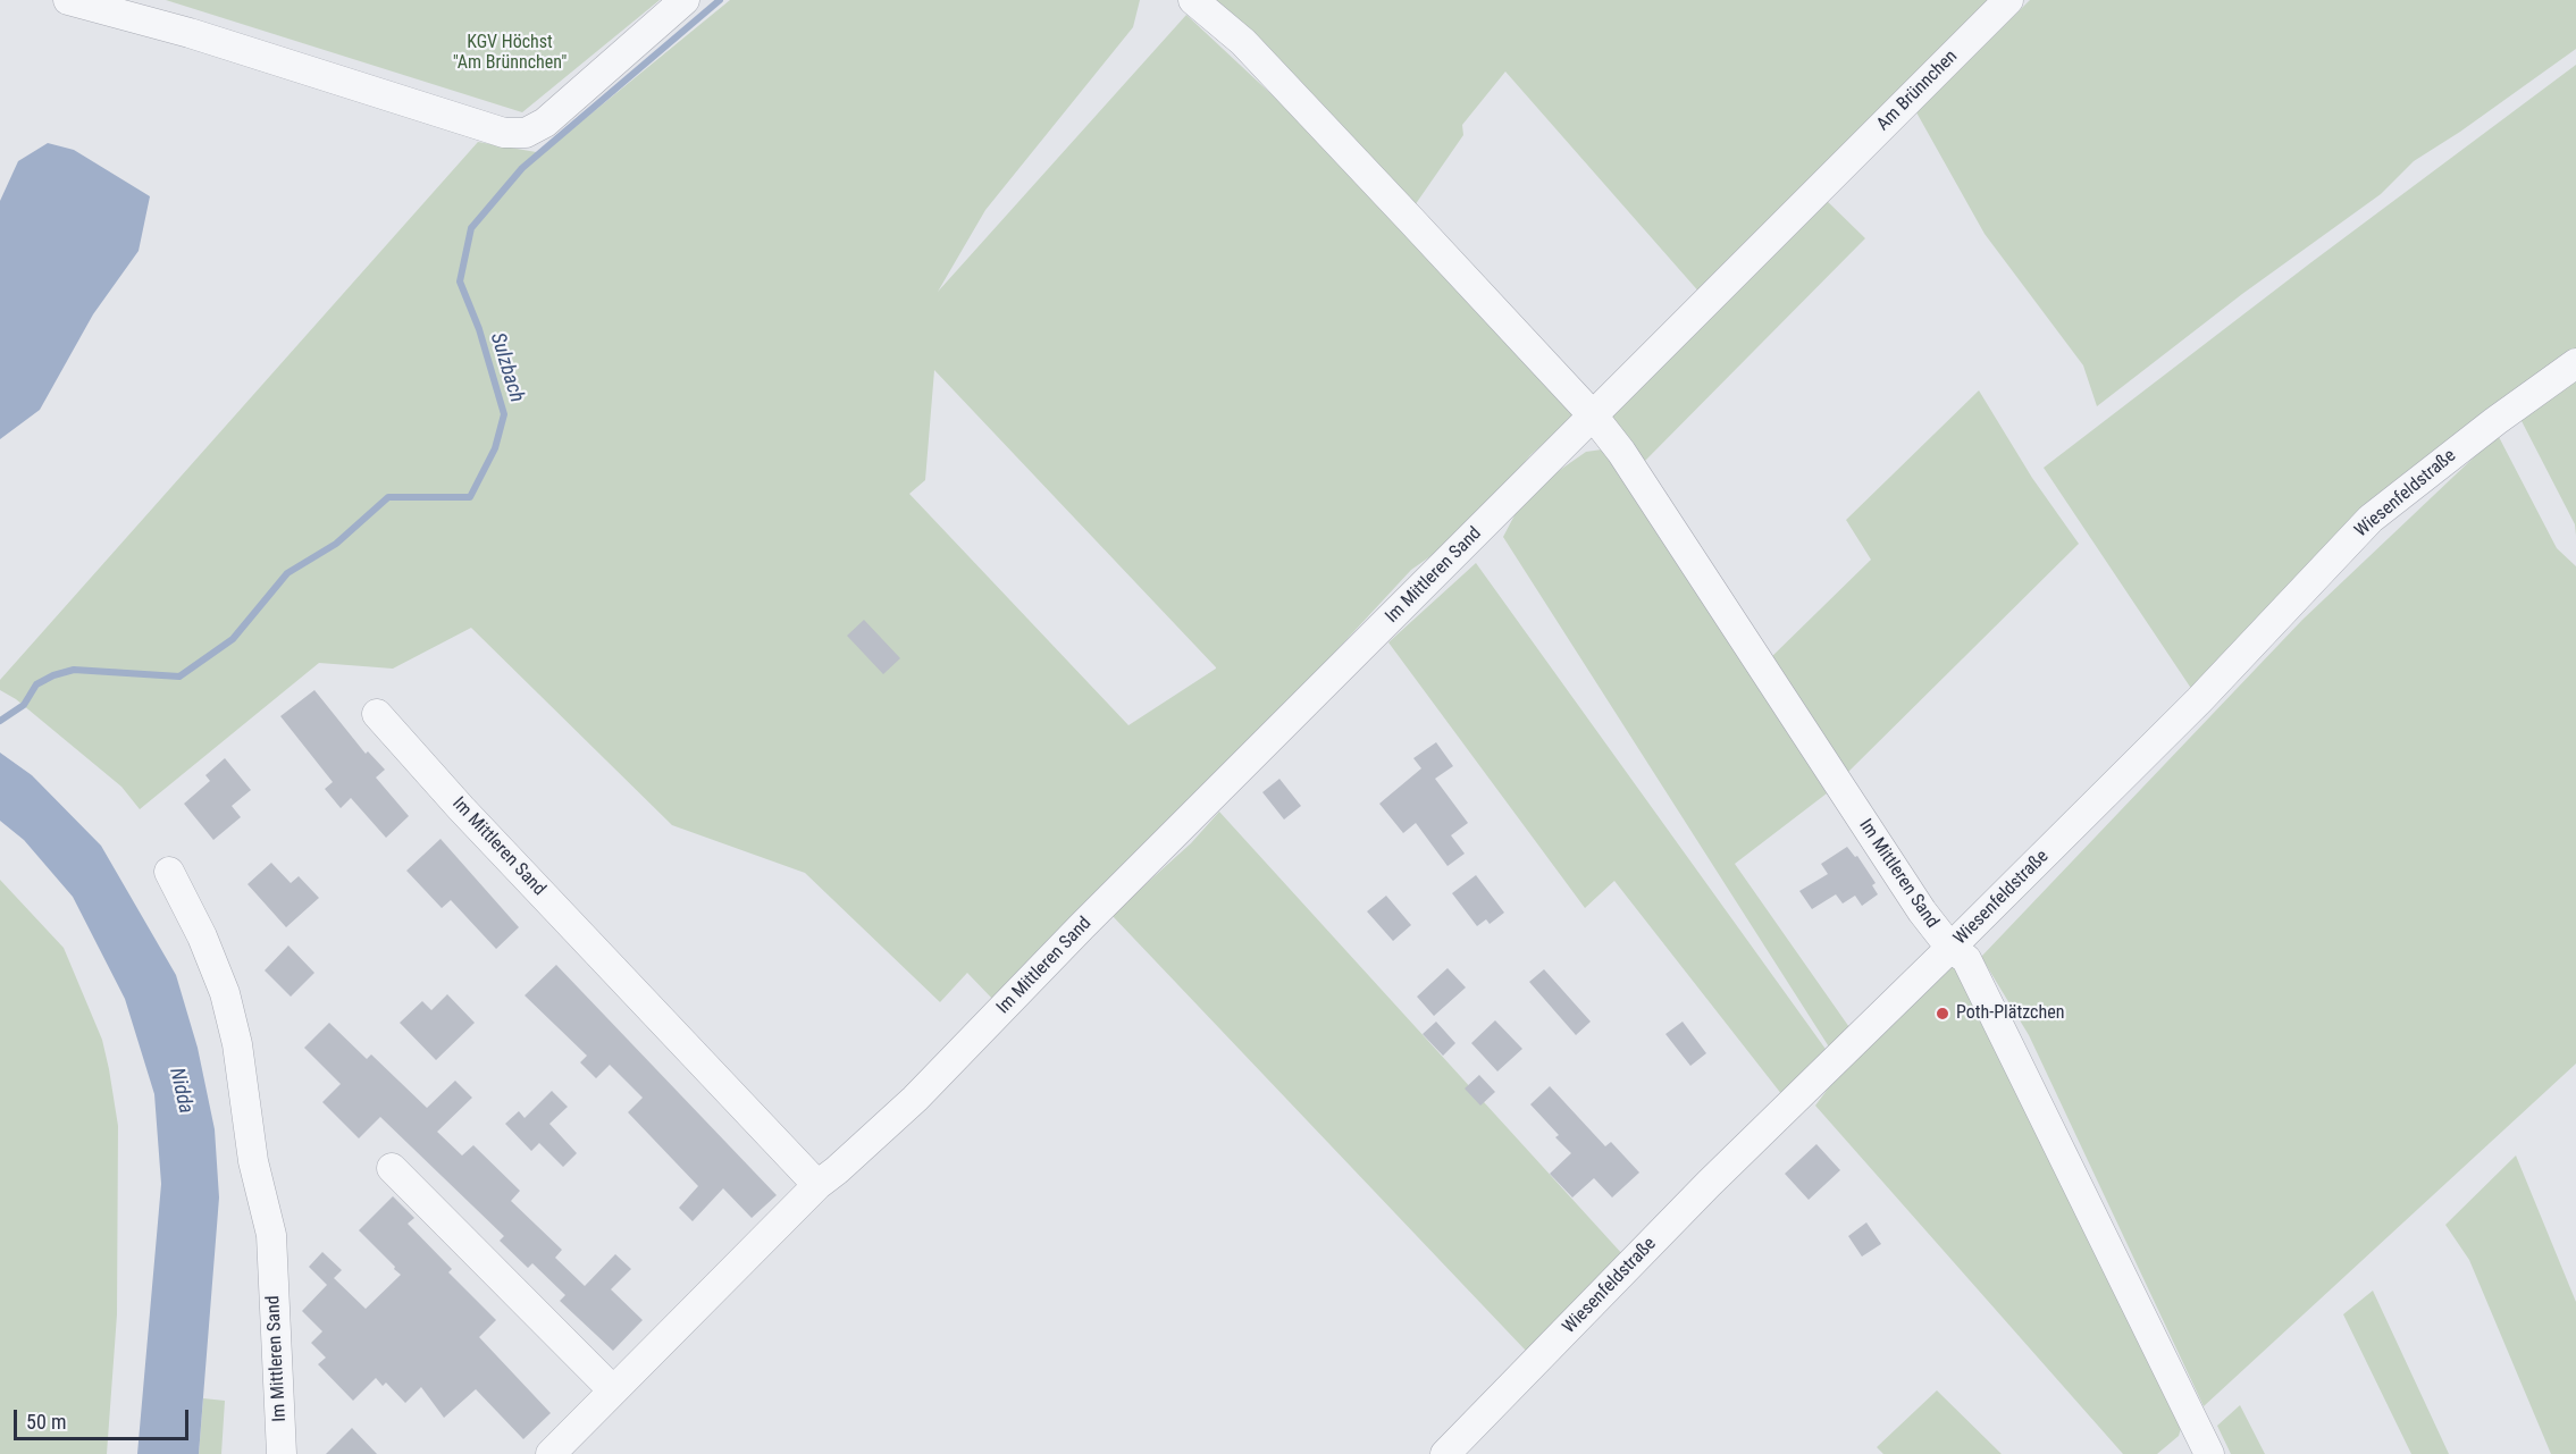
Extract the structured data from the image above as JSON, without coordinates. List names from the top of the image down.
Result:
{
  "streets": {
    "street": ["Am Brünnchen", "Wiesenfeldstraße", "Im Mittleren Sand"]
  },
  "crossings": [
    ["Am Brünnchen", "Im Mittleren Sand"],
    ["Wiesenfeldstraße", "Im Mittleren Sand"]
  ],
  "water": ["Sulzbach", "Nidda"],
  "parks": ["KGV Höchst \"Am Brünnchen\""],
  "places": ["Poth-Plätzchen"],
  "scale_bar": "50 m"
}
